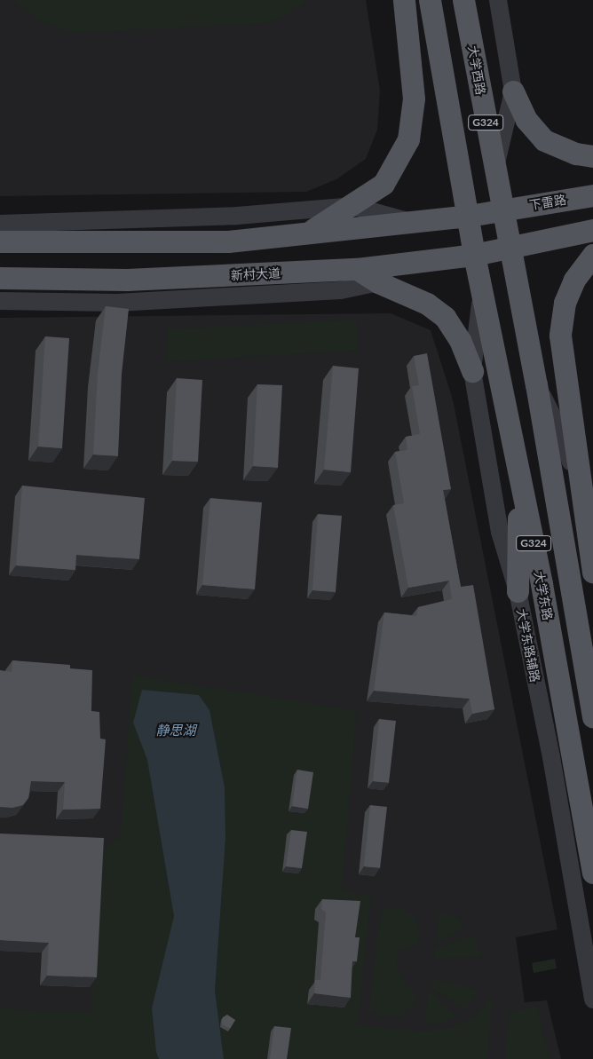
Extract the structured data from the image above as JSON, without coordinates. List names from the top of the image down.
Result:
{
  "streets": {
    "main road": [
      "大学西路",
      "G324",
      "下雷路",
      "新村大道",
      "大学东路"
    ],
    "street": ["大学东路辅路"]
  },
  "crossings": [
    ["大学西路", "G324"],
    ["大学西路", "下雷路"],
    ["大学西路", "新村大道"],
    ["G324", "新村大道"],
    ["G324", "大学东路"],
    ["新村大道", "大学东路"],
    ["大学东路", "大学东路辅路"]
  ],
  "water": ["静思湖"]
}
